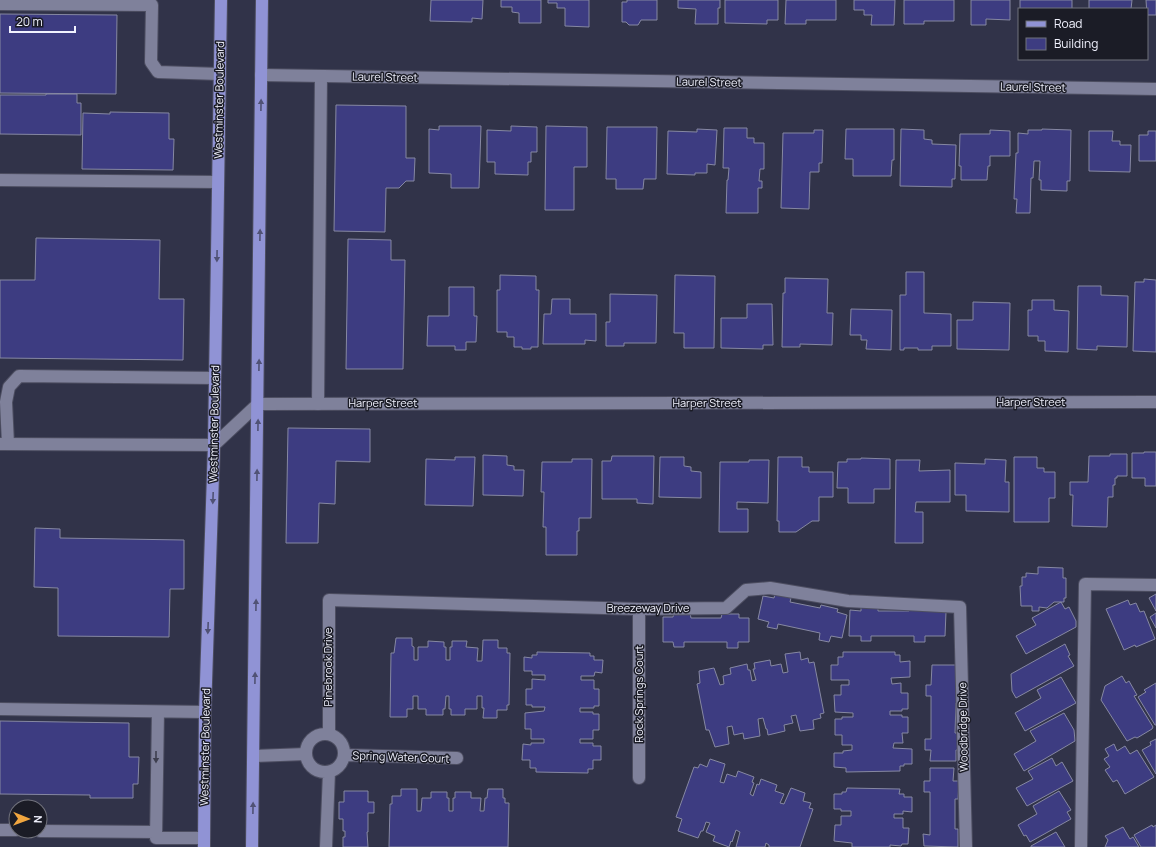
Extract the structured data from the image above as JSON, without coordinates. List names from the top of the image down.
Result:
{
  "streets": {
    "main road": ["Westminster Boulevard"],
    "street": [
      "Laurel Street",
      "Harper Street",
      "Breezeway Drive",
      "Pinebrook Drive",
      "Rock Springs Court",
      "Woodbridge Drive",
      "Spring Water Court"
    ]
  },
  "crossings": [
    ["Breezeway Drive", "Pinebrook Drive"],
    ["Breezeway Drive", "Rock Springs Court"],
    ["Breezeway Drive", "Woodbridge Drive"],
    ["Pinebrook Drive", "Spring Water Court"]
  ],
  "legend": ["Road", "Building"],
  "scale_bar": "20 m",
  "north": "right"
}
